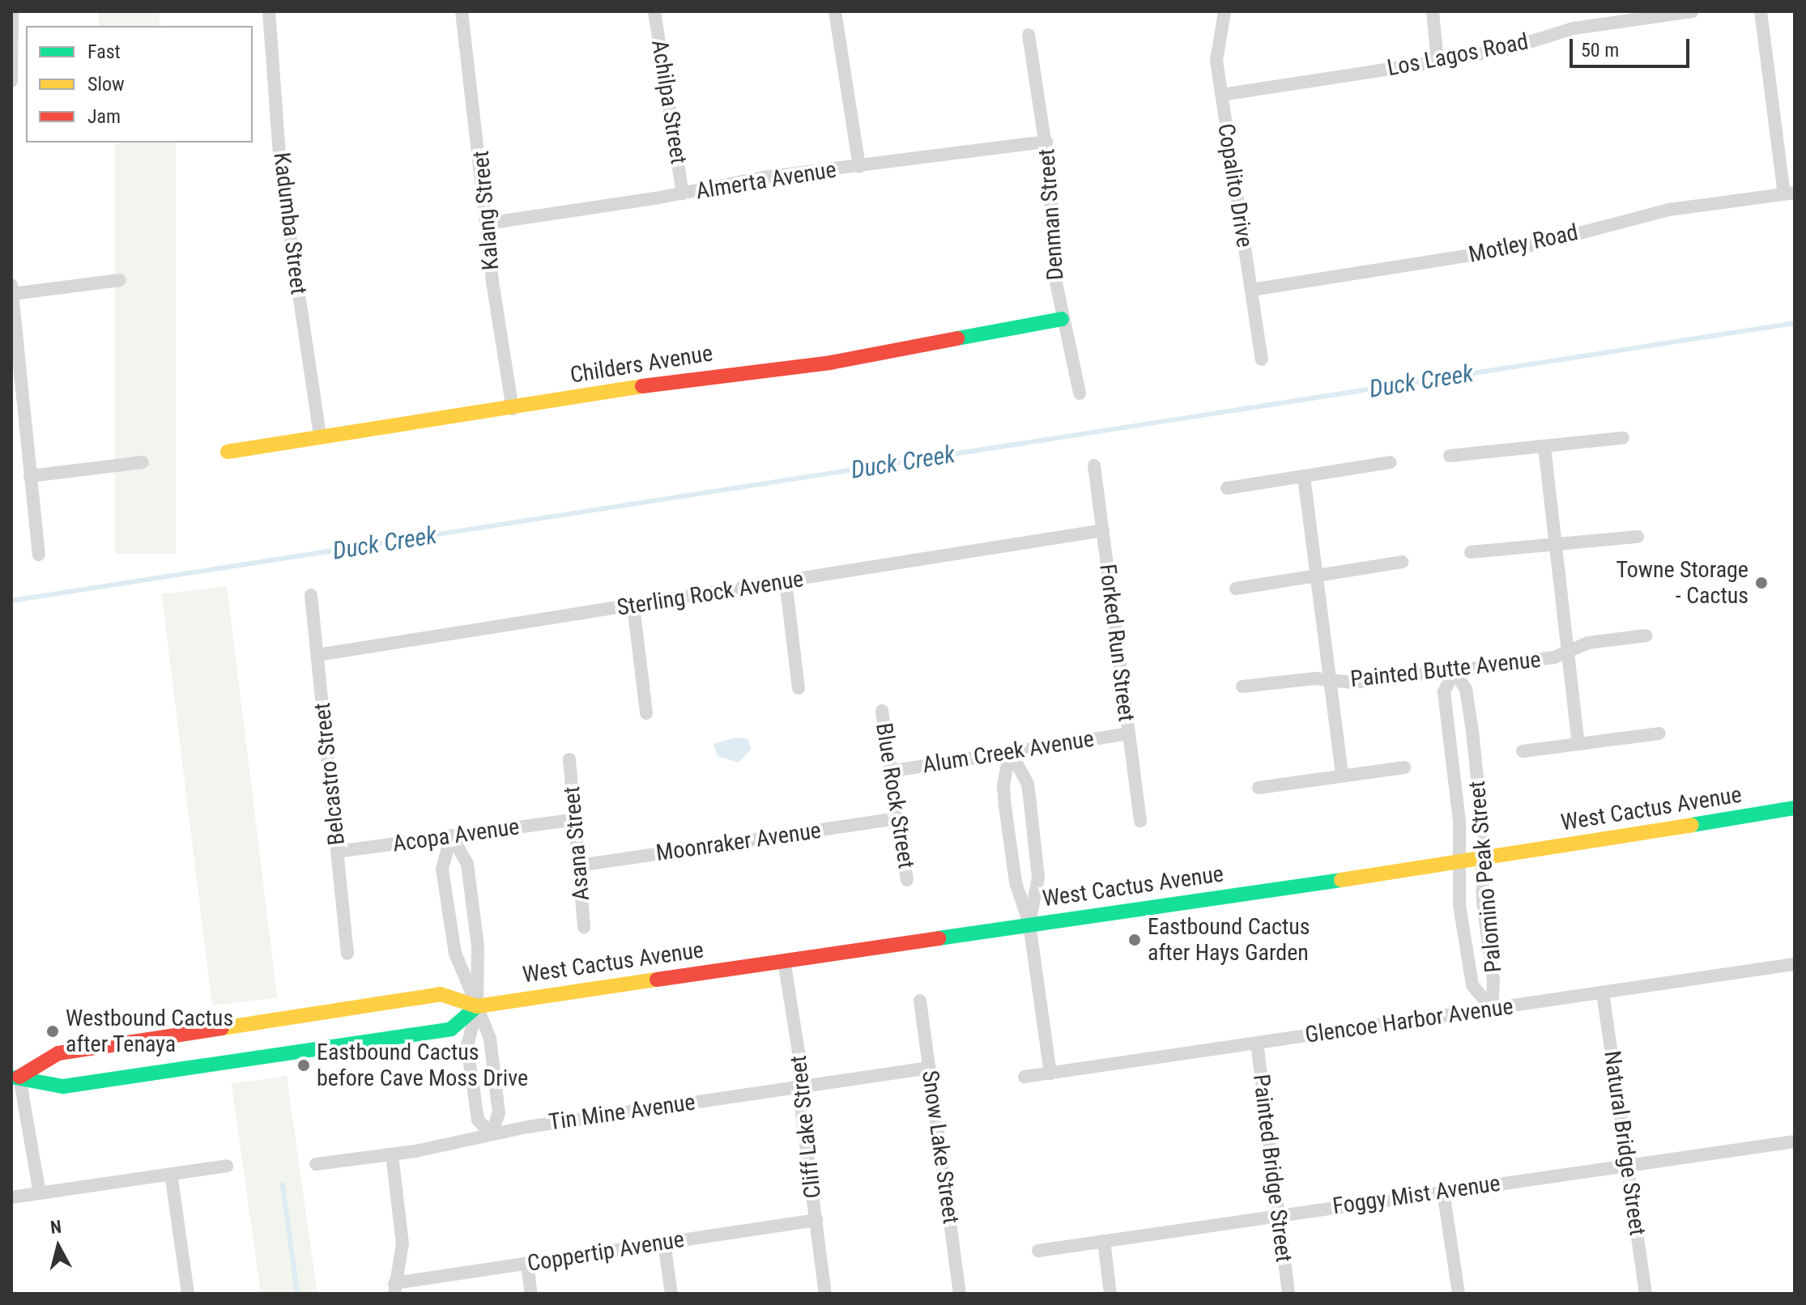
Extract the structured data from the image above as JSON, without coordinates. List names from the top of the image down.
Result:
{
  "streets": {
    "main road": ["Childers Avenue", "West Cactus Avenue"],
    "street": [
      "Los Lagos Road",
      "Achilpa Street",
      "Almerta Avenue",
      "Copalito Drive",
      "Kalang Street",
      "Denman Street",
      "Kadumba Street",
      "Motley Road",
      "Sterling Rock Avenue",
      "Forked Run Street",
      "Painted Butte Avenue",
      "Alum Creek Avenue",
      "Belcastro Street",
      "Blue Rock Street",
      "Acopa Avenue",
      "Moonraker Avenue",
      "Asana Street",
      "Palomino Peak Street",
      "Glencoe Harbor Avenue",
      "Tin Mine Avenue",
      "Cliff Lake Street",
      "Natural Bridge Street",
      "Snow Lake Street",
      "Painted Bridge Street",
      "Foggy Mist Avenue",
      "Coppertip Avenue"
    ]
  },
  "crossings": [
    ["Los Lagos Road", "Copalito Drive"],
    ["Achilpa Street", "Almerta Avenue"],
    ["Almerta Avenue", "Kalang Street"],
    ["Almerta Avenue", "Denman Street"],
    ["Copalito Drive", "Motley Road"],
    ["Kalang Street", "Childers Avenue"],
    ["Denman Street", "Childers Avenue"],
    ["Kadumba Street", "Childers Avenue"],
    ["Sterling Rock Avenue", "Forked Run Street"],
    ["Sterling Rock Avenue", "Belcastro Street"],
    ["Forked Run Street", "Alum Creek Avenue"],
    ["Painted Butte Avenue", "Palomino Peak Street"],
    ["Alum Creek Avenue", "Blue Rock Street"],
    ["Belcastro Street", "Acopa Avenue"],
    ["Blue Rock Street", "Moonraker Avenue"],
    ["West Cactus Avenue", "Palomino Peak Street"],
    ["West Cactus Avenue", "Cliff Lake Street"],
    ["Acopa Avenue", "Asana Street"],
    ["Moonraker Avenue", "Asana Street"],
    ["Palomino Peak Street", "Glencoe Harbor Avenue"],
    ["Glencoe Harbor Avenue", "Natural Bridge Street"],
    ["Glencoe Harbor Avenue", "Painted Bridge Street"],
    ["Tin Mine Avenue", "Cliff Lake Street"],
    ["Tin Mine Avenue", "Snow Lake Street"],
    ["Cliff Lake Street", "Coppertip Avenue"],
    ["Natural Bridge Street", "Foggy Mist Avenue"],
    ["Painted Bridge Street", "Foggy Mist Avenue"]
  ],
  "water": ["Duck Creek"],
  "places": [
    "Towne Storage - Cactus",
    "Eastbound Cactus after Hays Garden",
    "Westbound Cactus after Tenaya",
    "Eastbound Cactus before Cave Moss Drive"
  ],
  "legend": ["Fast", "Slow", "Jam"],
  "scale_bar": "50 m",
  "north": "top"
}
